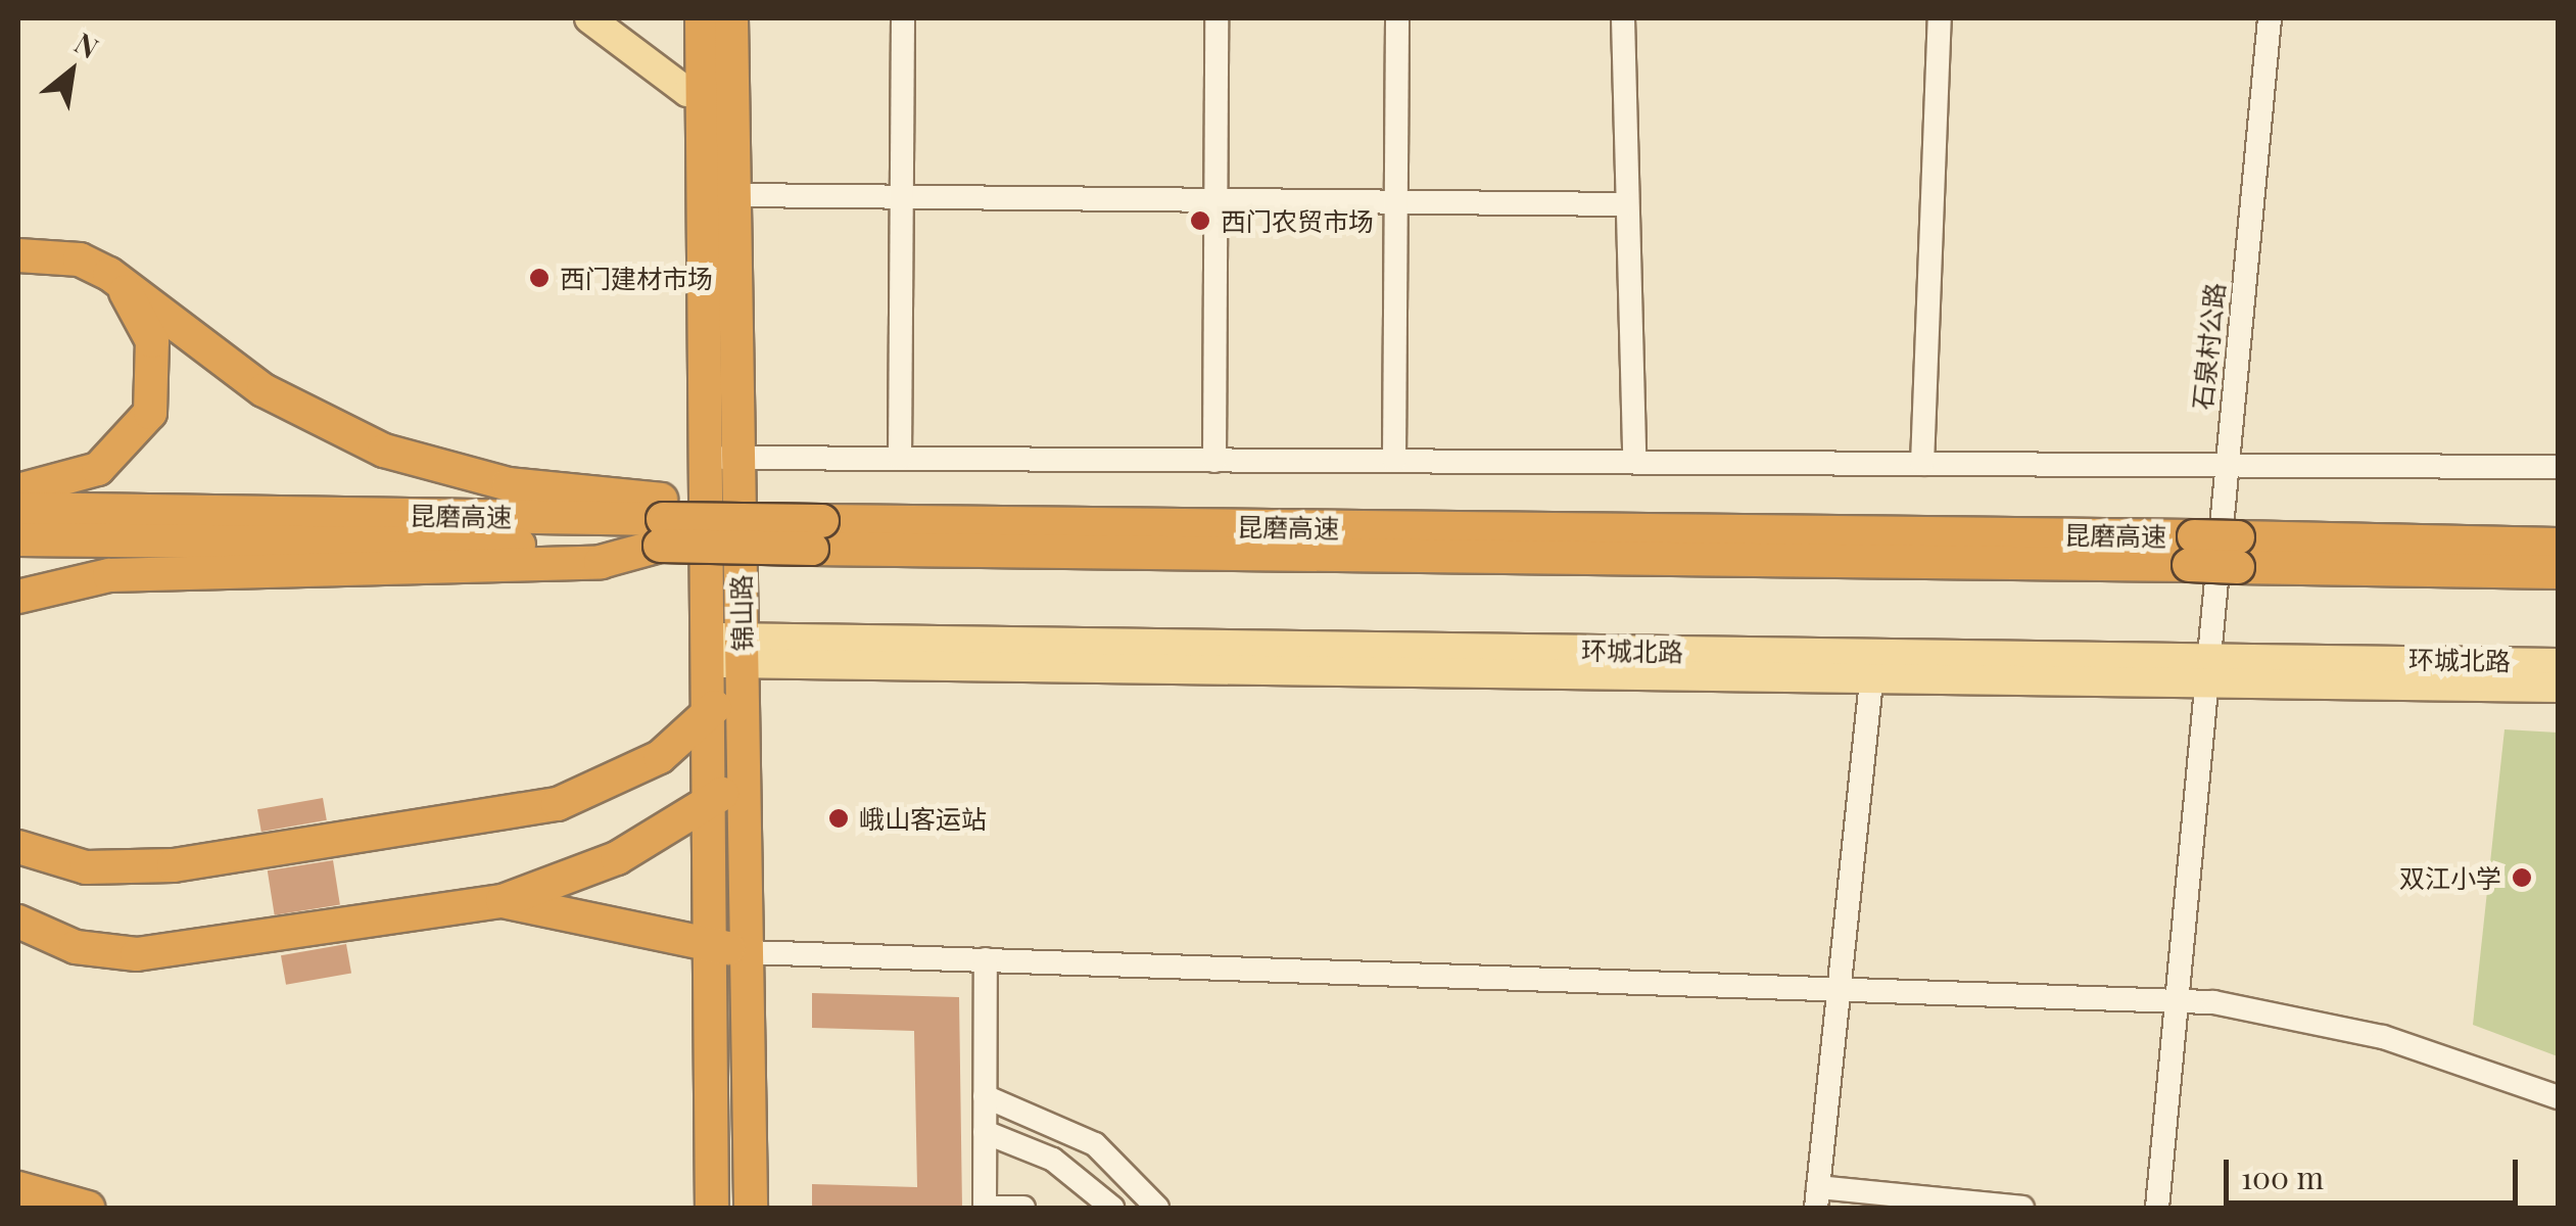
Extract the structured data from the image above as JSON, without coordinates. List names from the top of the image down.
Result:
{
  "streets": {
    "highway": ["昆磨高速", "锦山路"],
    "main road": ["环城北路"],
    "street": ["石泉村公路"]
  },
  "crossings": [
    ["石泉村公路", "环城北路"],
    ["锦山路", "环城北路"]
  ],
  "places": [
    "西门农贸市场",
    "西门建材市场",
    "峨山客运站",
    "双江小学"
  ],
  "scale_bar": "100 m",
  "north": "top right"
}
